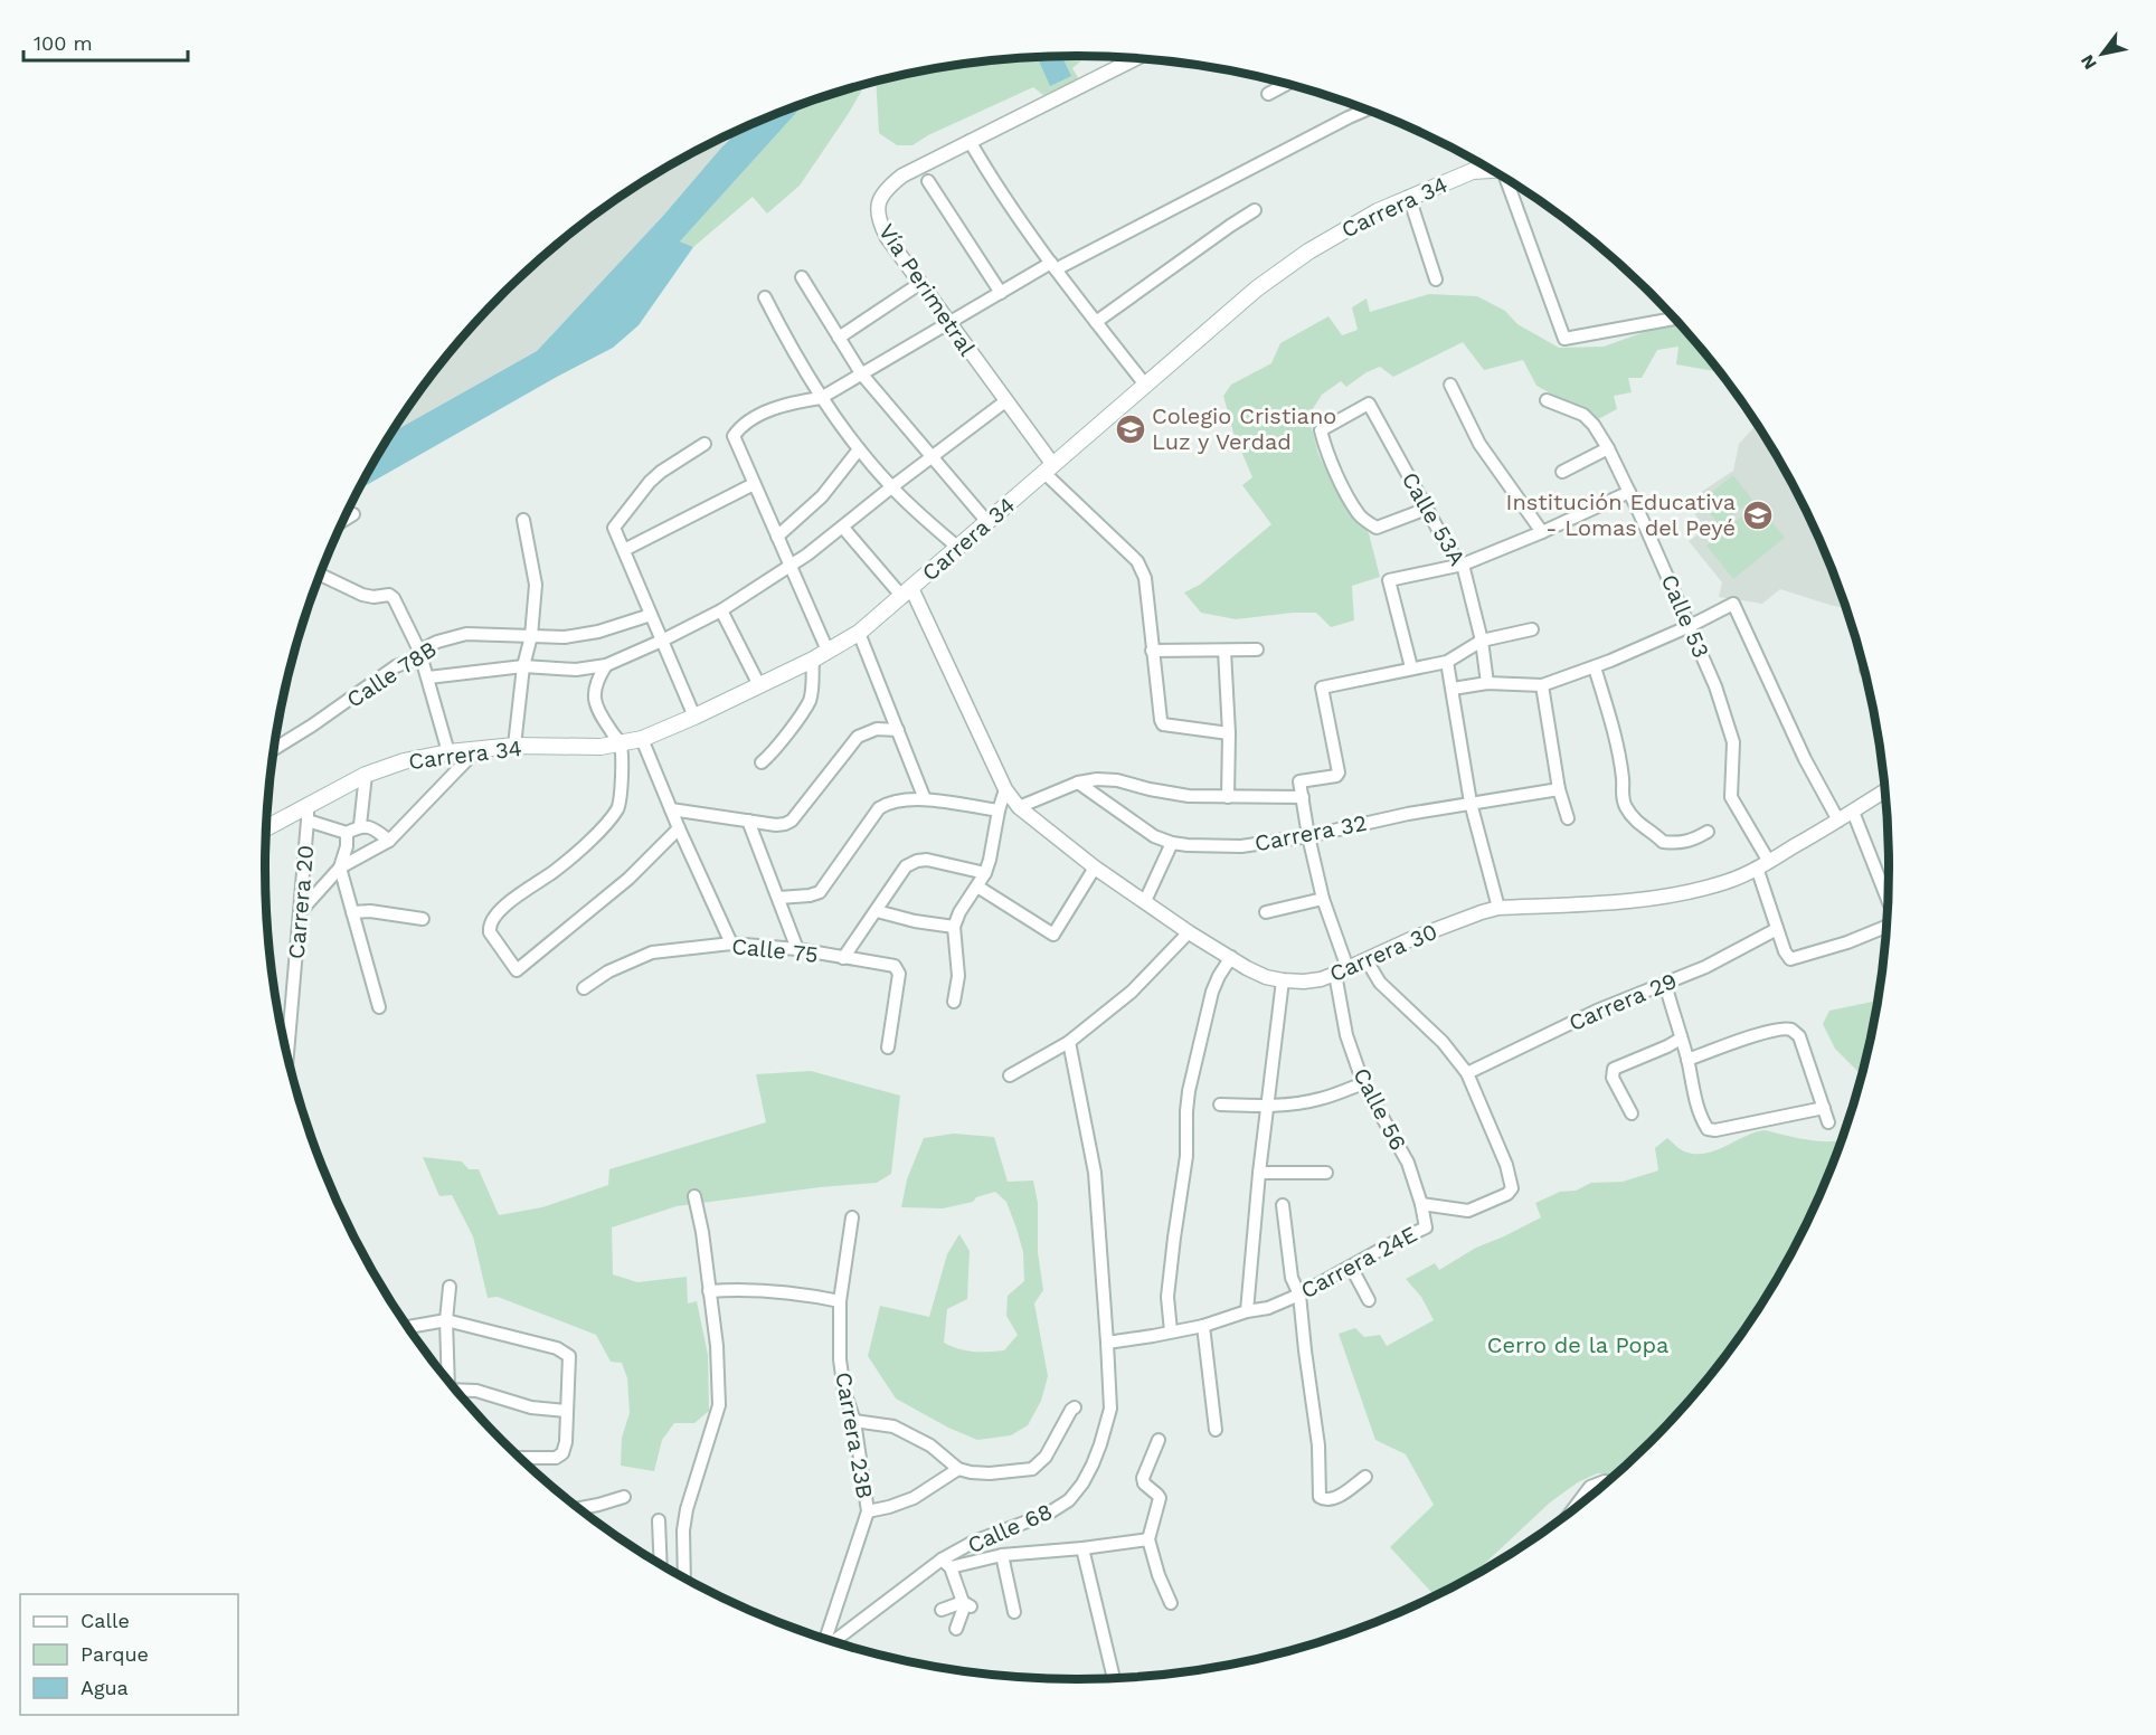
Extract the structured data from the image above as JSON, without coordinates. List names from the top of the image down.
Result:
{
  "streets": {
    "main road": ["Carrera 34"],
    "street": [
      "Vía Perimetral",
      "Calle 53A",
      "Calle 53",
      "Calle 78B",
      "Carrera 32",
      "Carrera 20",
      "Calle 75",
      "Carrera 30",
      "Carrera 29",
      "Calle 56",
      "Carrera 24E",
      "Carrera 23B",
      "Calle 68"
    ]
  },
  "crossings": [
    ["Carrera 34", "Vía Perimetral"],
    ["Carrera 34", "Carrera 20"],
    ["Carrera 34", "Carrera 30"],
    ["Calle 53", "Carrera 30"],
    ["Calle 53", "Carrera 29"],
    ["Carrera 32", "Calle 56"],
    ["Carrera 30", "Calle 56"],
    ["Carrera 29", "Carrera 24E"],
    ["Calle 56", "Carrera 24E"],
    ["Carrera 24E", "Calle 68"]
  ],
  "parks": ["Cerro de la Popa"],
  "places": {
    "school or university": ["Colegio Cristiano Luz y Verdad", "Institución Educativa - Lomas del Peyé"]
  },
  "legend": ["Calle", "Parque", "Agua"],
  "scale_bar": "100 m",
  "north": "bottom left"
}
